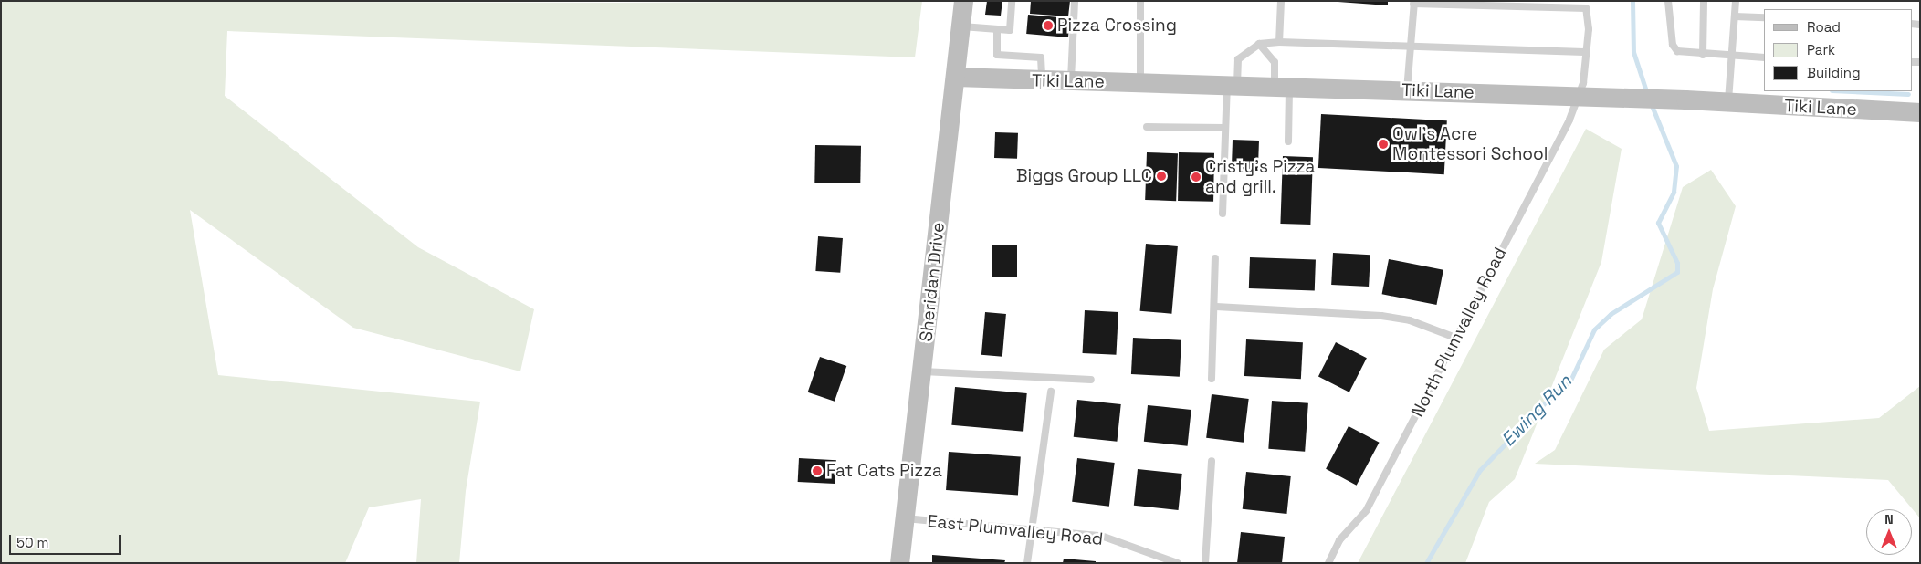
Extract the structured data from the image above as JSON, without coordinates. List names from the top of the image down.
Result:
{
  "streets": {
    "street": ["Tiki Lane", "Sheridan Drive"],
    "lane": ["North Plumvalley Road", "East Plumvalley Road"]
  },
  "crossings": [
    ["Tiki Lane", "Sheridan Drive"],
    ["Tiki Lane", "North Plumvalley Road"],
    ["Sheridan Drive", "East Plumvalley Road"]
  ],
  "water": ["Ewing Run"],
  "places": [
    "Pizza Crossing",
    "Owl's Acre Montessori School",
    "Biggs Group LLC",
    "Cristy's Pizza and grill.",
    "Fat Cats Pizza"
  ],
  "legend": ["Road", "Park", "Building"],
  "scale_bar": "50 m",
  "north": "top"
}
